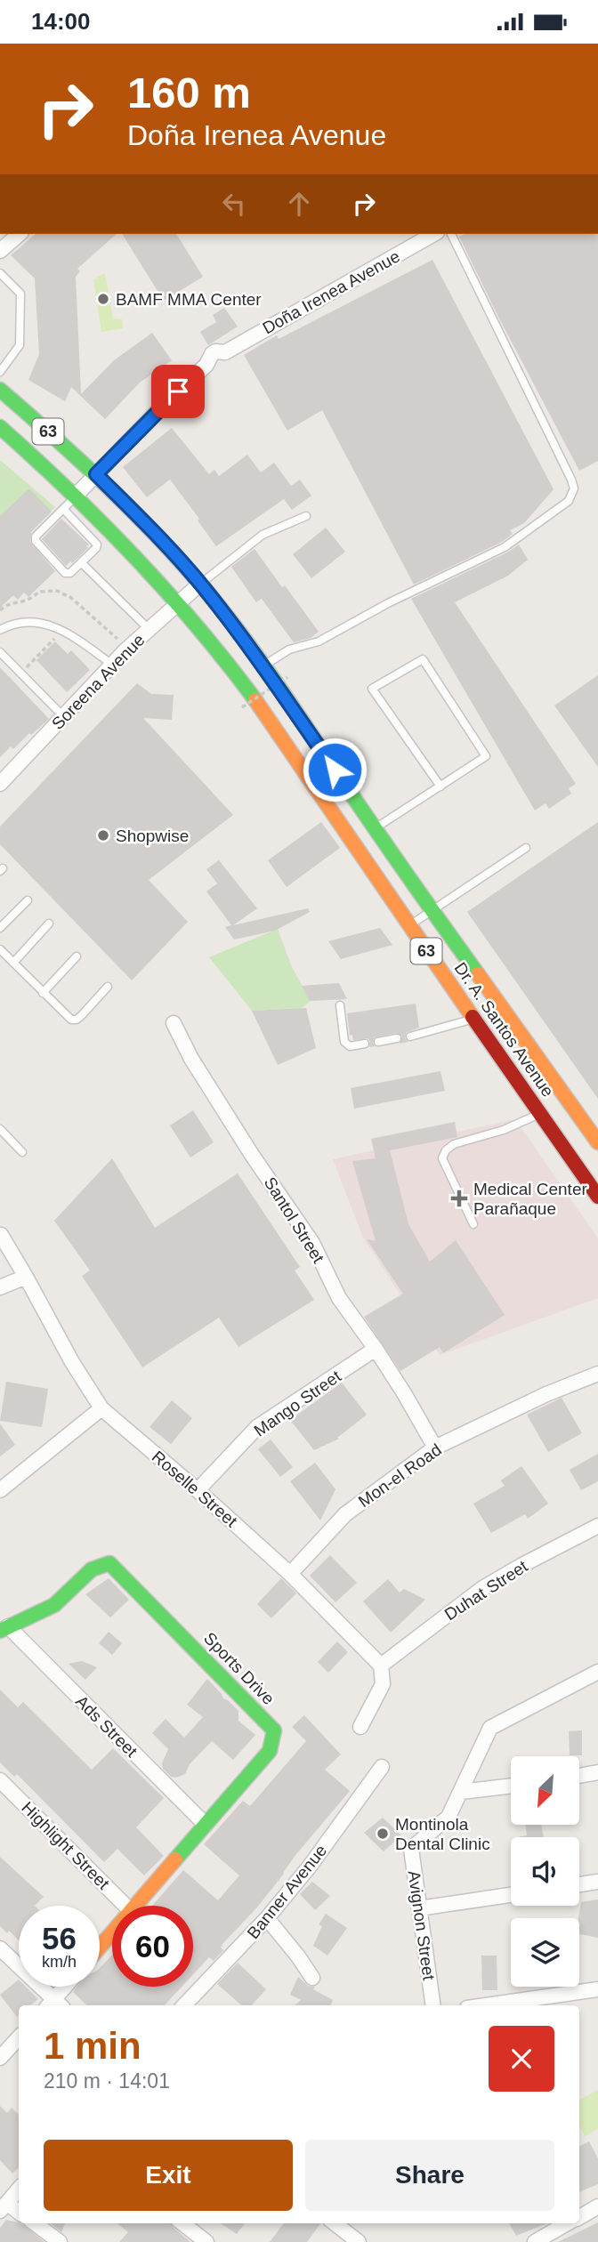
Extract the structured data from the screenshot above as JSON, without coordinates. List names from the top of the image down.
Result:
{
  "streets": {
    "main road": ["63", "Dr. A. Santos Avenue", "Sports Drive"],
    "street": [
      "Doña Irenea Avenue",
      "Soreena Avenue",
      "Santol Street",
      "Mango Street",
      "Mon-el Road",
      "Roselle Street",
      "Duhat Street",
      "Ads Street",
      "Highlight Street",
      "Banner Avenue",
      "Avignon Street"
    ]
  },
  "crossings": [
    ["Doña Irenea Avenue", "Dr. A. Santos Avenue"],
    ["Soreena Avenue", "Dr. A. Santos Avenue"],
    ["Santol Street", "Mango Street"],
    ["Santol Street", "Mon-el Road"],
    ["Mango Street", "Roselle Street"],
    ["Mon-el Road", "Roselle Street"],
    ["Roselle Street", "Duhat Street"],
    ["Sports Drive", "Ads Street"]
  ],
  "places": {
    "other": ["BAMF MMA Center", "Shopwise", "Montinola Dental Clinic"],
    "health": ["Medical Center Parañaque"]
  },
  "north": "bottom left",
  "page": {
    "status": "14:00",
    "turn": ["160 m", "Doña Irenea Avenue"],
    "speed": "56 km/h",
    "limit": "60",
    "heading": ["1 min", "210 m · 14:01"],
    "buttons": ["Exit", "Share"]
  }
}
